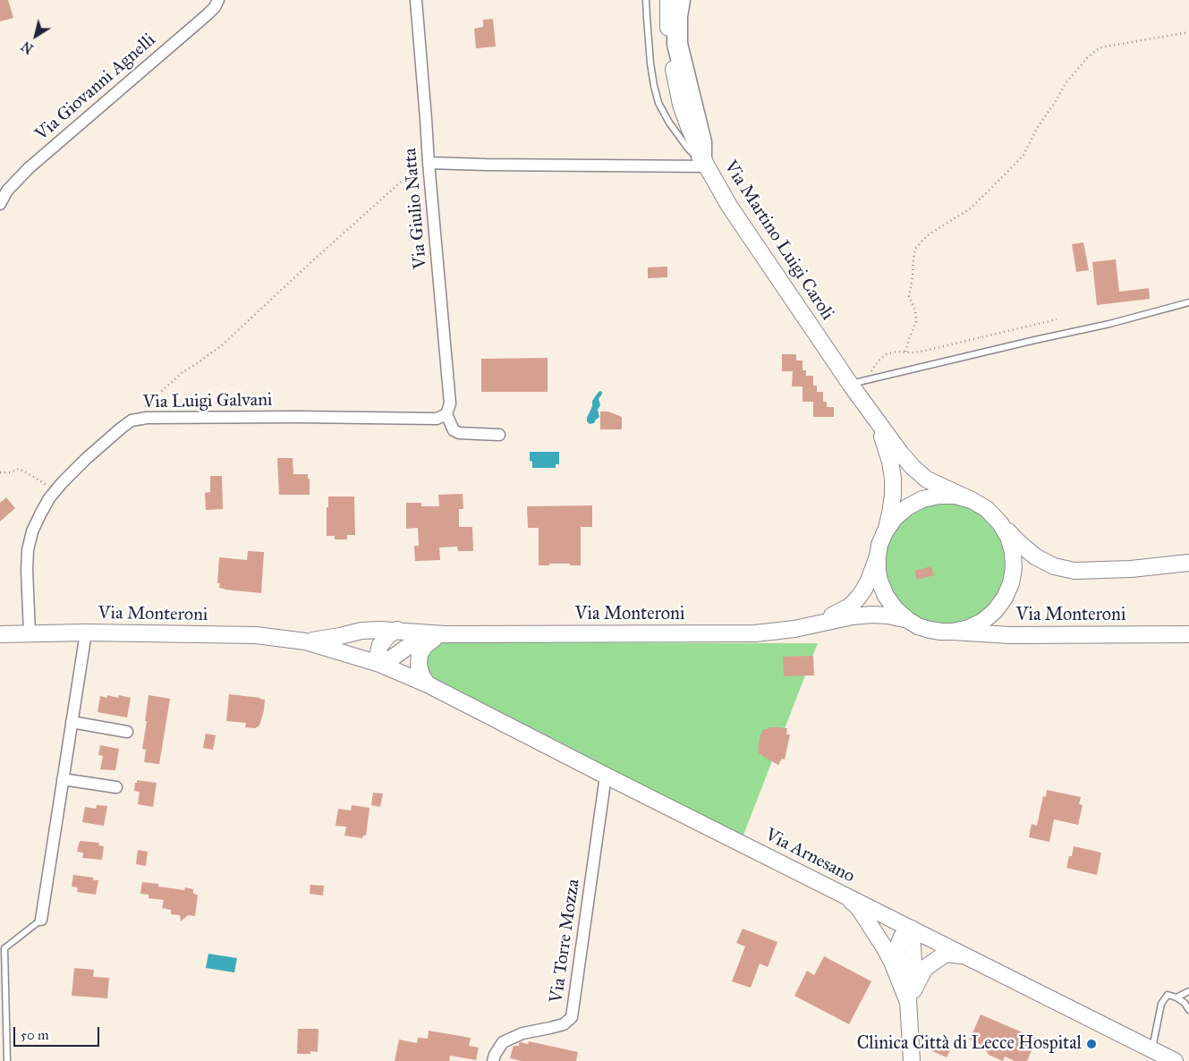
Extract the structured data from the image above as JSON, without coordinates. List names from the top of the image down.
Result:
{
  "streets": {
    "main road": ["Via Martino Luigi Caroli", "Via Monteroni", "Via Arnesano"],
    "street": [
      "Via Giovanni Agnelli",
      "Via Giulio Natta",
      "Via Luigi Galvani",
      "Via Torre Mozza"
    ]
  },
  "crossings": [
    ["Via Giulio Natta", "Via Luigi Galvani"],
    ["Via Martino Luigi Caroli", "Via Monteroni"],
    ["Via Luigi Galvani", "Via Monteroni"],
    ["Via Monteroni", "Via Arnesano"],
    ["Via Arnesano", "Via Torre Mozza"]
  ],
  "places": ["Clinica Città di Lecce Hospital"],
  "scale_bar": "50 m",
  "north": "bottom left"
}
